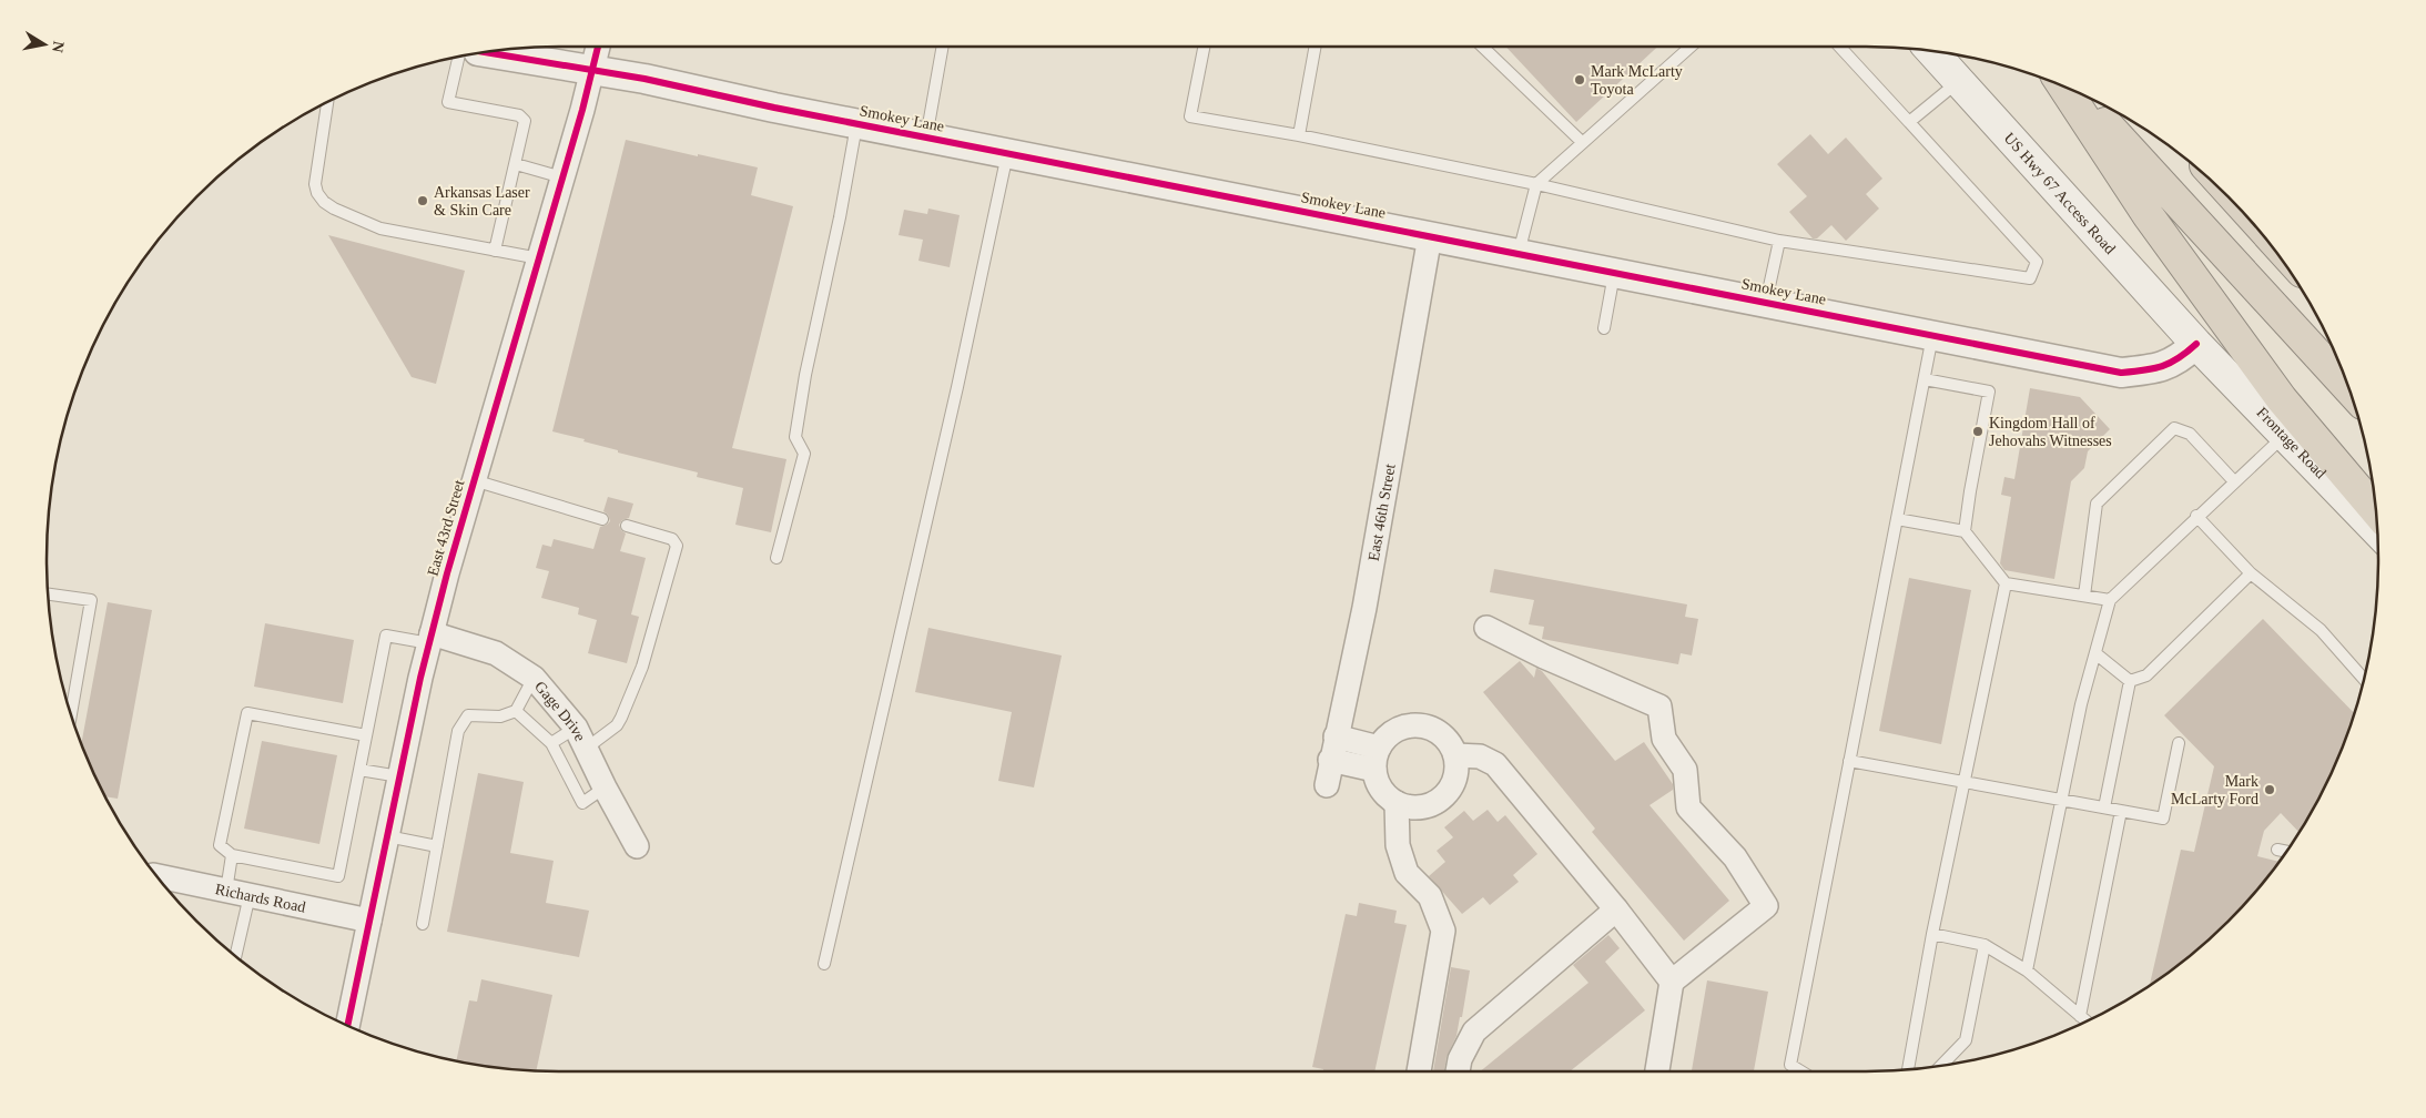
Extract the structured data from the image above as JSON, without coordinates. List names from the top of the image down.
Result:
{
  "streets": {
    "main road": ["US Hwy 67 Access Road", "Frontage Road"],
    "street": [
      "Smokey Lane",
      "East 46th Street",
      "East 43rd Street",
      "Gage Drive",
      "Richards Road"
    ]
  },
  "crossings": [
    ["Smokey Lane", "US Hwy 67 Access Road"],
    ["Smokey Lane", "Frontage Road"],
    ["Smokey Lane", "East 46th Street"],
    ["Smokey Lane", "East 43rd Street"],
    ["US Hwy 67 Access Road", "Frontage Road"],
    ["East 43rd Street", "Gage Drive"],
    ["East 43rd Street", "Richards Road"]
  ],
  "places": [
    "Mark McLarty Toyota",
    "Arkansas Laser & Skin Care",
    "Kingdom Hall of Jehovahs Witnesses",
    "Mark McLarty Ford"
  ],
  "north": "right"
}
